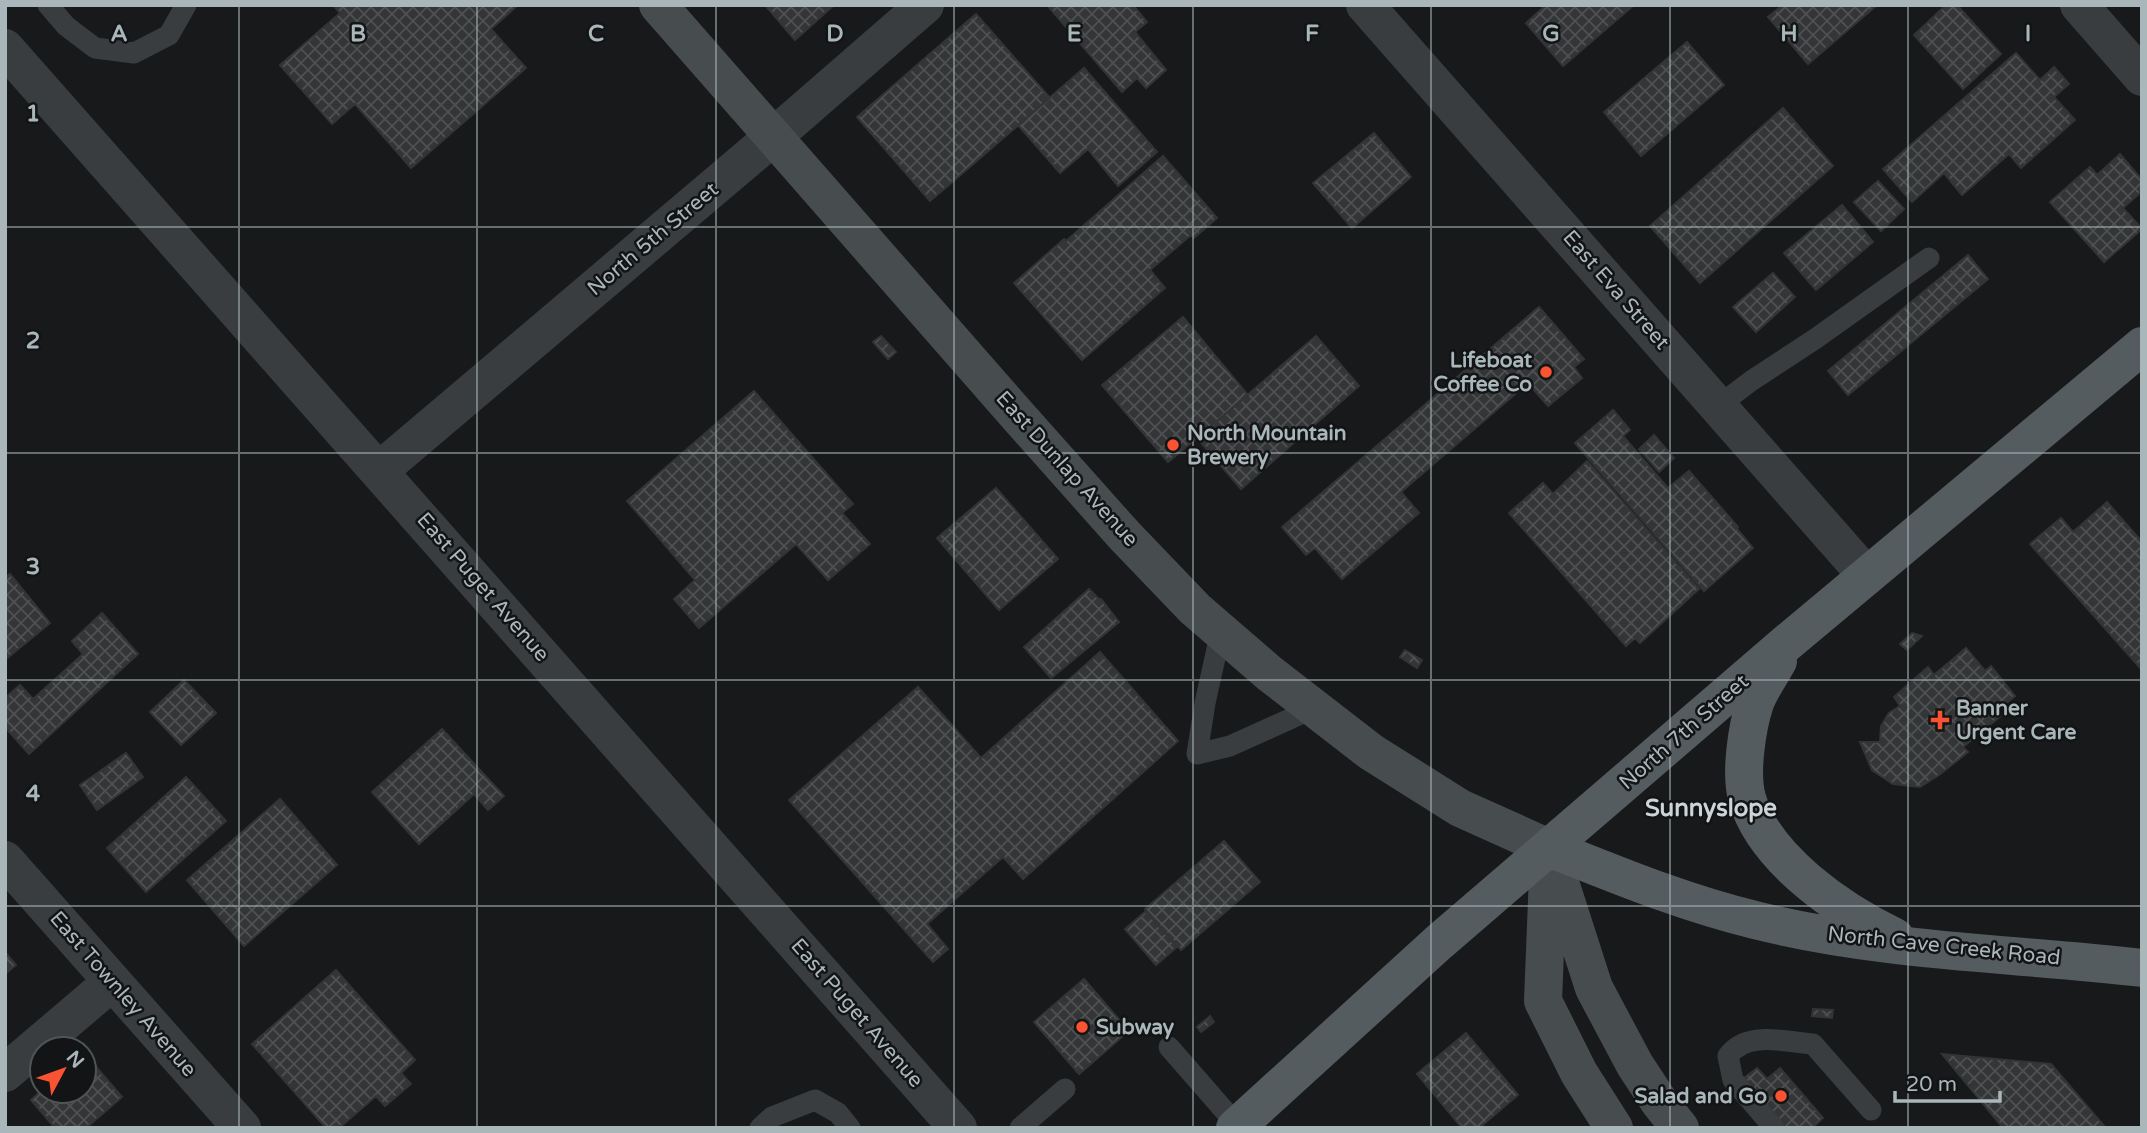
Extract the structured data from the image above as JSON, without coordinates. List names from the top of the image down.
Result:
{
  "streets": {
    "main road": ["East Dunlap Avenue", "North 7th Street", "North Cave Creek Road"],
    "street": [
      "North 5th Street",
      "East Eva Street",
      "East Puget Avenue",
      "East Townley Avenue"
    ]
  },
  "crossings": [
    ["North 5th Street", "East Dunlap Avenue"],
    ["North 5th Street", "East Puget Avenue"],
    ["East Eva Street", "North 7th Street"],
    ["East Dunlap Avenue", "North 7th Street"],
    ["East Dunlap Avenue", "North Cave Creek Road"],
    ["North 7th Street", "North Cave Creek Road"]
  ],
  "districts": ["Sunnyslope"],
  "places": {
    "other": [
      "Lifeboat Coffee Co",
      "North Mountain Brewery",
      "Subway",
      "Salad and Go"
    ],
    "health": ["Banner Urgent Care"]
  },
  "scale_bar": "20 m",
  "north": "top right",
  "grid": {
    "columns": [
      "A",
      "B",
      "C",
      "D",
      "E",
      "F",
      "G",
      "H",
      "I"
    ],
    "rows": [
      "1",
      "2",
      "3",
      "4"
    ]
  }
}
